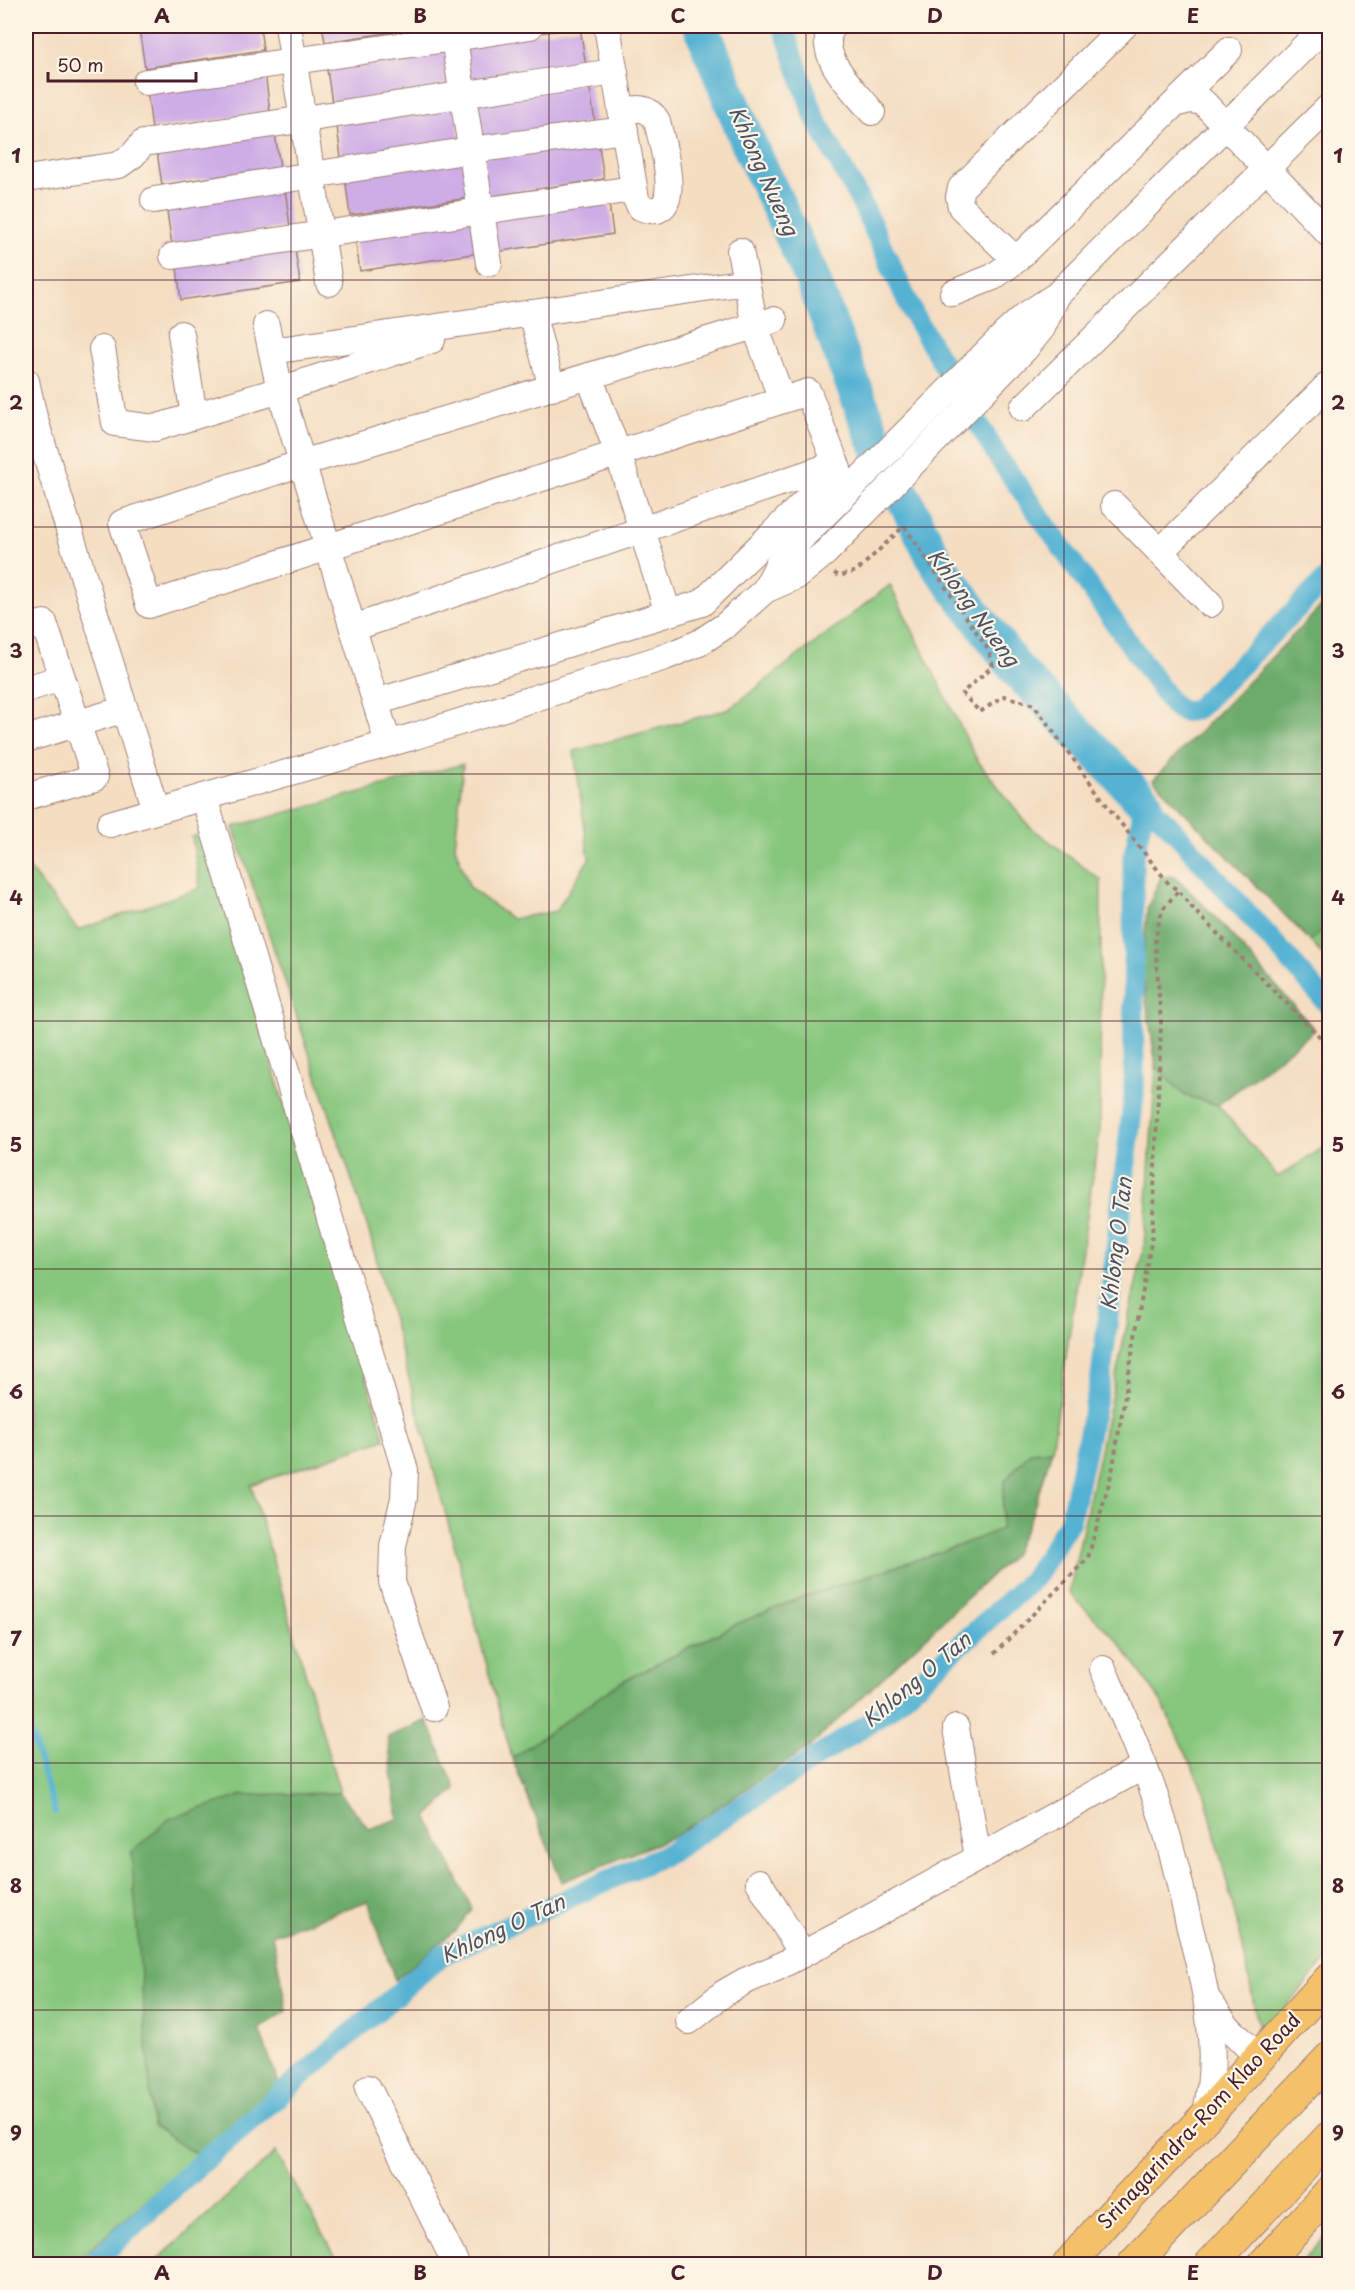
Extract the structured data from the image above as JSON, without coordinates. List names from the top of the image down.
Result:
{
  "streets": {
    "main road": ["Srinagarindra-Rom Klao Road"]
  },
  "water": ["Khlong Nueng", "Khlong O Tan"],
  "scale_bar": "50 m",
  "grid": {
    "columns": [
      "A",
      "B",
      "C",
      "D",
      "E"
    ],
    "rows": [
      "1",
      "2",
      "3",
      "4",
      "5",
      "6",
      "7",
      "8",
      "9"
    ]
  }
}
